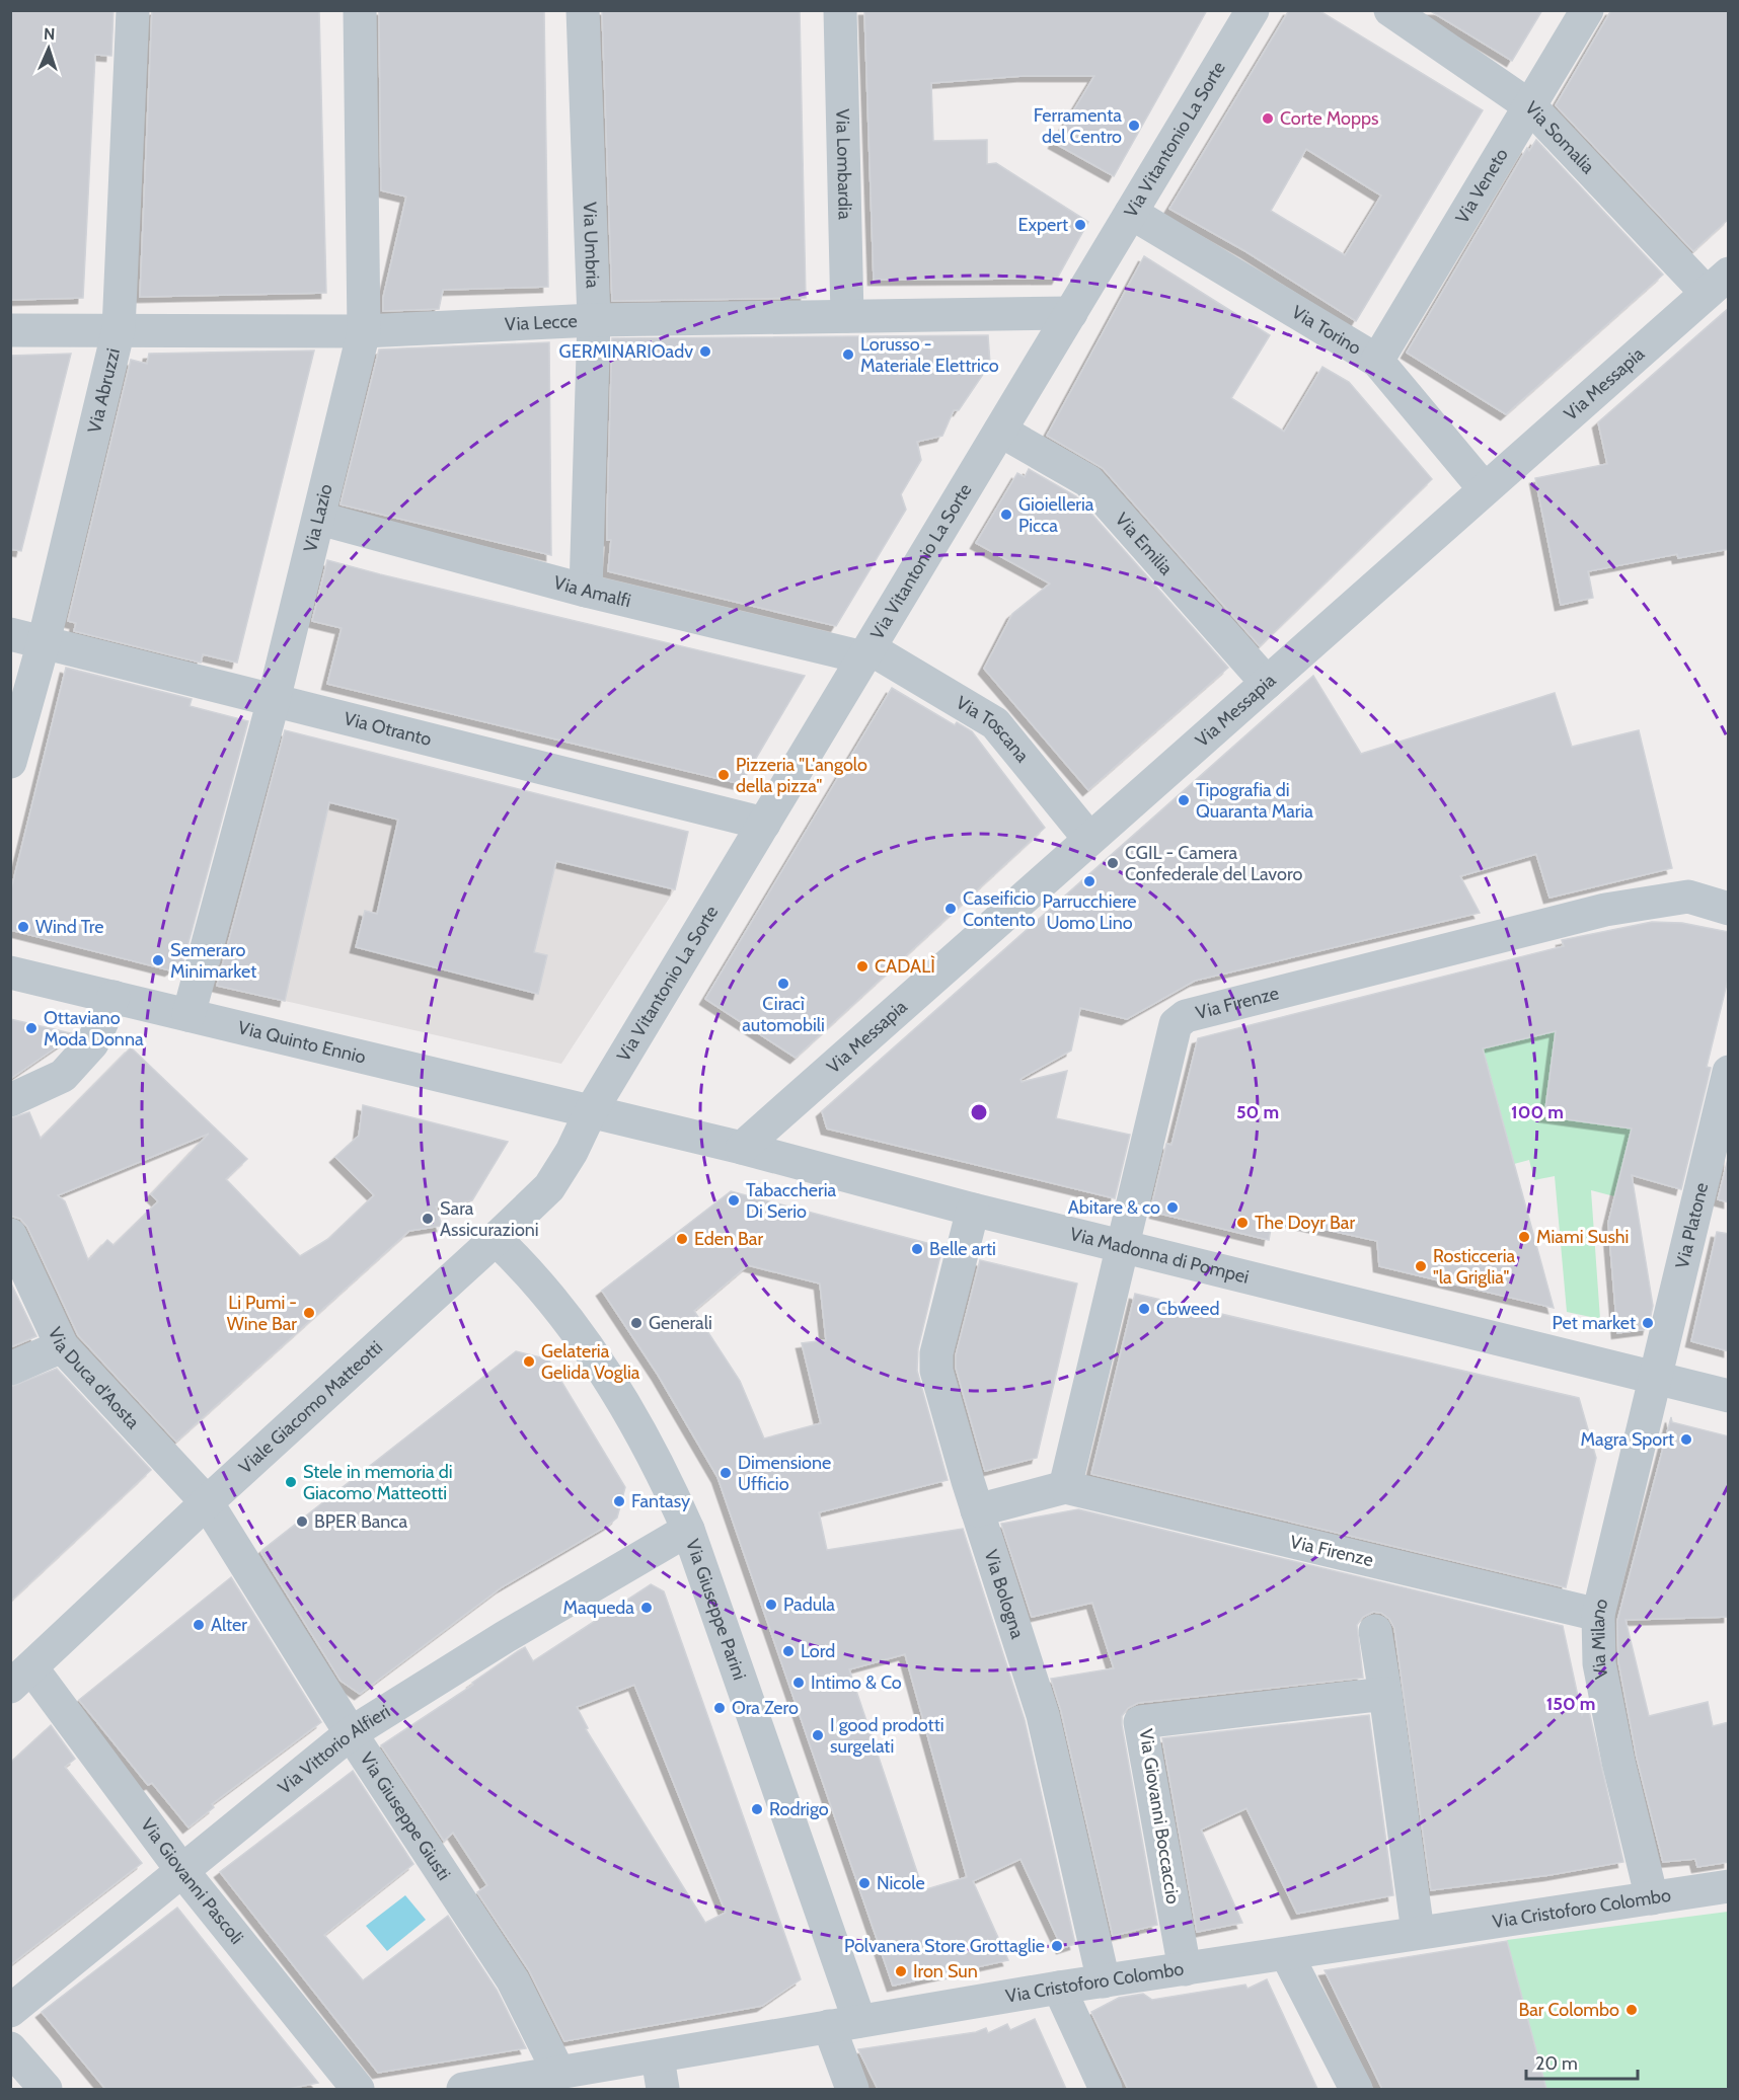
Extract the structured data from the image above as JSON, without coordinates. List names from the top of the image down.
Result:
{
  "streets": {
    "street": [
      "Via Vitantonio La Sorte",
      "Via Somalia",
      "Via Lombardia",
      "Via Veneto",
      "Via Umbria",
      "Via Lecce",
      "Via Torino",
      "Via Messapia",
      "Via Abruzzi",
      "Via Lazio",
      "Via Emilia",
      "Via Amalfi",
      "Via Otranto",
      "Via Toscana",
      "Via Firenze",
      "Via Quinto Ennio",
      "Via Platone",
      "Via Madonna di Pompei",
      "Via Duca d'Aosta",
      "Viale Giacomo Matteotti",
      "Via Bologna",
      "Via Giuseppe Parini",
      "Via Milano",
      "Via Vittorio Alfieri",
      "Via Giuseppe Giusti",
      "Via Giovanni Boccaccio",
      "Via Giovanni Pascoli",
      "Via Cristoforo Colombo"
    ]
  },
  "crossings": [
    ["Via Vitantonio La Sorte", "Via Lecce"],
    ["Via Vitantonio La Sorte", "Via Torino"],
    ["Via Vitantonio La Sorte", "Via Emilia"],
    ["Via Vitantonio La Sorte", "Via Amalfi"],
    ["Via Vitantonio La Sorte", "Via Otranto"],
    ["Via Vitantonio La Sorte", "Via Toscana"],
    ["Via Vitantonio La Sorte", "Via Quinto Ennio"],
    ["Via Vitantonio La Sorte", "Via Madonna di Pompei"],
    ["Via Vitantonio La Sorte", "Viale Giacomo Matteotti"],
    ["Via Somalia", "Via Veneto"],
    ["Via Somalia", "Via Messapia"],
    ["Via Lombardia", "Via Lecce"],
    ["Via Veneto", "Via Torino"],
    ["Via Umbria", "Via Lecce"],
    ["Via Umbria", "Via Amalfi"],
    ["Via Lecce", "Via Abruzzi"],
    ["Via Lecce", "Via Lazio"],
    ["Via Torino", "Via Messapia"],
    ["Via Messapia", "Via Emilia"],
    ["Via Messapia", "Via Toscana"],
    ["Via Messapia", "Via Madonna di Pompei"],
    ["Via Abruzzi", "Via Otranto"],
    ["Via Lazio", "Via Amalfi"],
    ["Via Lazio", "Via Otranto"],
    ["Via Lazio", "Via Quinto Ennio"],
    ["Via Amalfi", "Via Toscana"],
    ["Via Firenze", "Via Madonna di Pompei"],
    ["Via Firenze", "Via Bologna"],
    ["Via Firenze", "Via Milano"],
    ["Via Quinto Ennio", "Via Madonna di Pompei"],
    ["Via Quinto Ennio", "Viale Giacomo Matteotti"],
    ["Via Platone", "Via Madonna di Pompei"],
    ["Via Platone", "Via Milano"],
    ["Via Madonna di Pompei", "Viale Giacomo Matteotti"],
    ["Via Madonna di Pompei", "Via Bologna"],
    ["Via Madonna di Pompei", "Via Milano"],
    ["Via Duca d'Aosta", "Viale Giacomo Matteotti"],
    ["Via Duca d'Aosta", "Via Giuseppe Giusti"],
    ["Viale Giacomo Matteotti", "Via Giuseppe Parini"],
    ["Viale Giacomo Matteotti", "Via Giuseppe Giusti"],
    ["Viale Giacomo Matteotti", "Via Giovanni Pascoli"],
    ["Via Bologna", "Via Cristoforo Colombo"],
    ["Via Giuseppe Parini", "Via Vittorio Alfieri"],
    ["Via Giuseppe Parini", "Via Cristoforo Colombo"],
    ["Via Milano", "Via Cristoforo Colombo"],
    ["Via Vittorio Alfieri", "Via Giuseppe Giusti"],
    ["Via Vittorio Alfieri", "Via Giovanni Pascoli"],
    ["Via Giuseppe Giusti", "Via Cristoforo Colombo"],
    ["Via Giovanni Boccaccio", "Via Cristoforo Colombo"]
  ],
  "places": [
    "Corte Mopps",
    "Ferramenta del Centro",
    "Expert",
    "GERMINARIOadv",
    "Lorusso - Materiale Elettrico",
    "Gioielleria Picca",
    "Pizzeria \"L'angolo della pizza\"",
    "Tipografia di Quaranta Maria",
    "CGIL - Camera Confederale del Lavoro",
    "Parrucchiere Uomo Lino",
    "Caseificio Contento",
    "Wind Tre",
    "Semeraro Minimarket",
    "CADALÌ",
    "Ciracì automobili",
    "Ottaviano Moda Donna",
    "Tabaccheria Di Serio",
    "Abitare & co",
    "Sara Assicurazioni",
    "The Doyr Bar",
    "Miami Sushi",
    "Eden Bar",
    "Belle arti",
    "Rosticceria \"la Griglia\"",
    "Cbweed",
    "Li Pumi - Wine Bar",
    "Generali",
    "Pet market",
    "Gelateria Gelida Voglia",
    "Magra Sport",
    "Dimensione Ufficio",
    "Stele in memoria di Giacomo Matteotti",
    "Fantasy",
    "BPER Banca",
    "Padula",
    "Maqueda",
    "Alter",
    "Lord",
    "Intimo & Co",
    "Ora Zero",
    "I good prodotti surgelati",
    "Rodrigo",
    "Nicole",
    "Polvanera Store Grottaglie",
    "Iron Sun",
    "Bar Colombo"
  ],
  "scale_bar": "20 m",
  "north": "top",
  "rings": ["50 m", "100 m", "150 m"]
}
